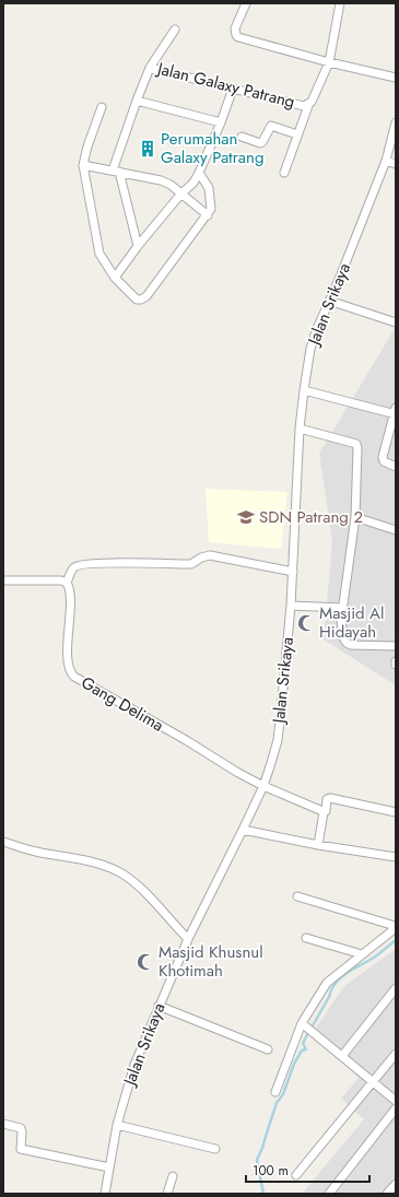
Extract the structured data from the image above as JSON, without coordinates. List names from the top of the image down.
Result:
{
  "streets": {
    "street": ["Jalan Galaxy Patrang", "Jalan Srikaya", "Gang Delima"]
  },
  "crossings": [
    ["Jalan Srikaya", "Gang Delima"]
  ],
  "places": {
    "building": ["Perumahan Galaxy Patrang"],
    "school or university": ["SDN Patrang 2"],
    "mosque": ["Masjid Al Hidayah", "Masjid Khusnul Khotimah"]
  },
  "scale_bar": "100 m"
}
